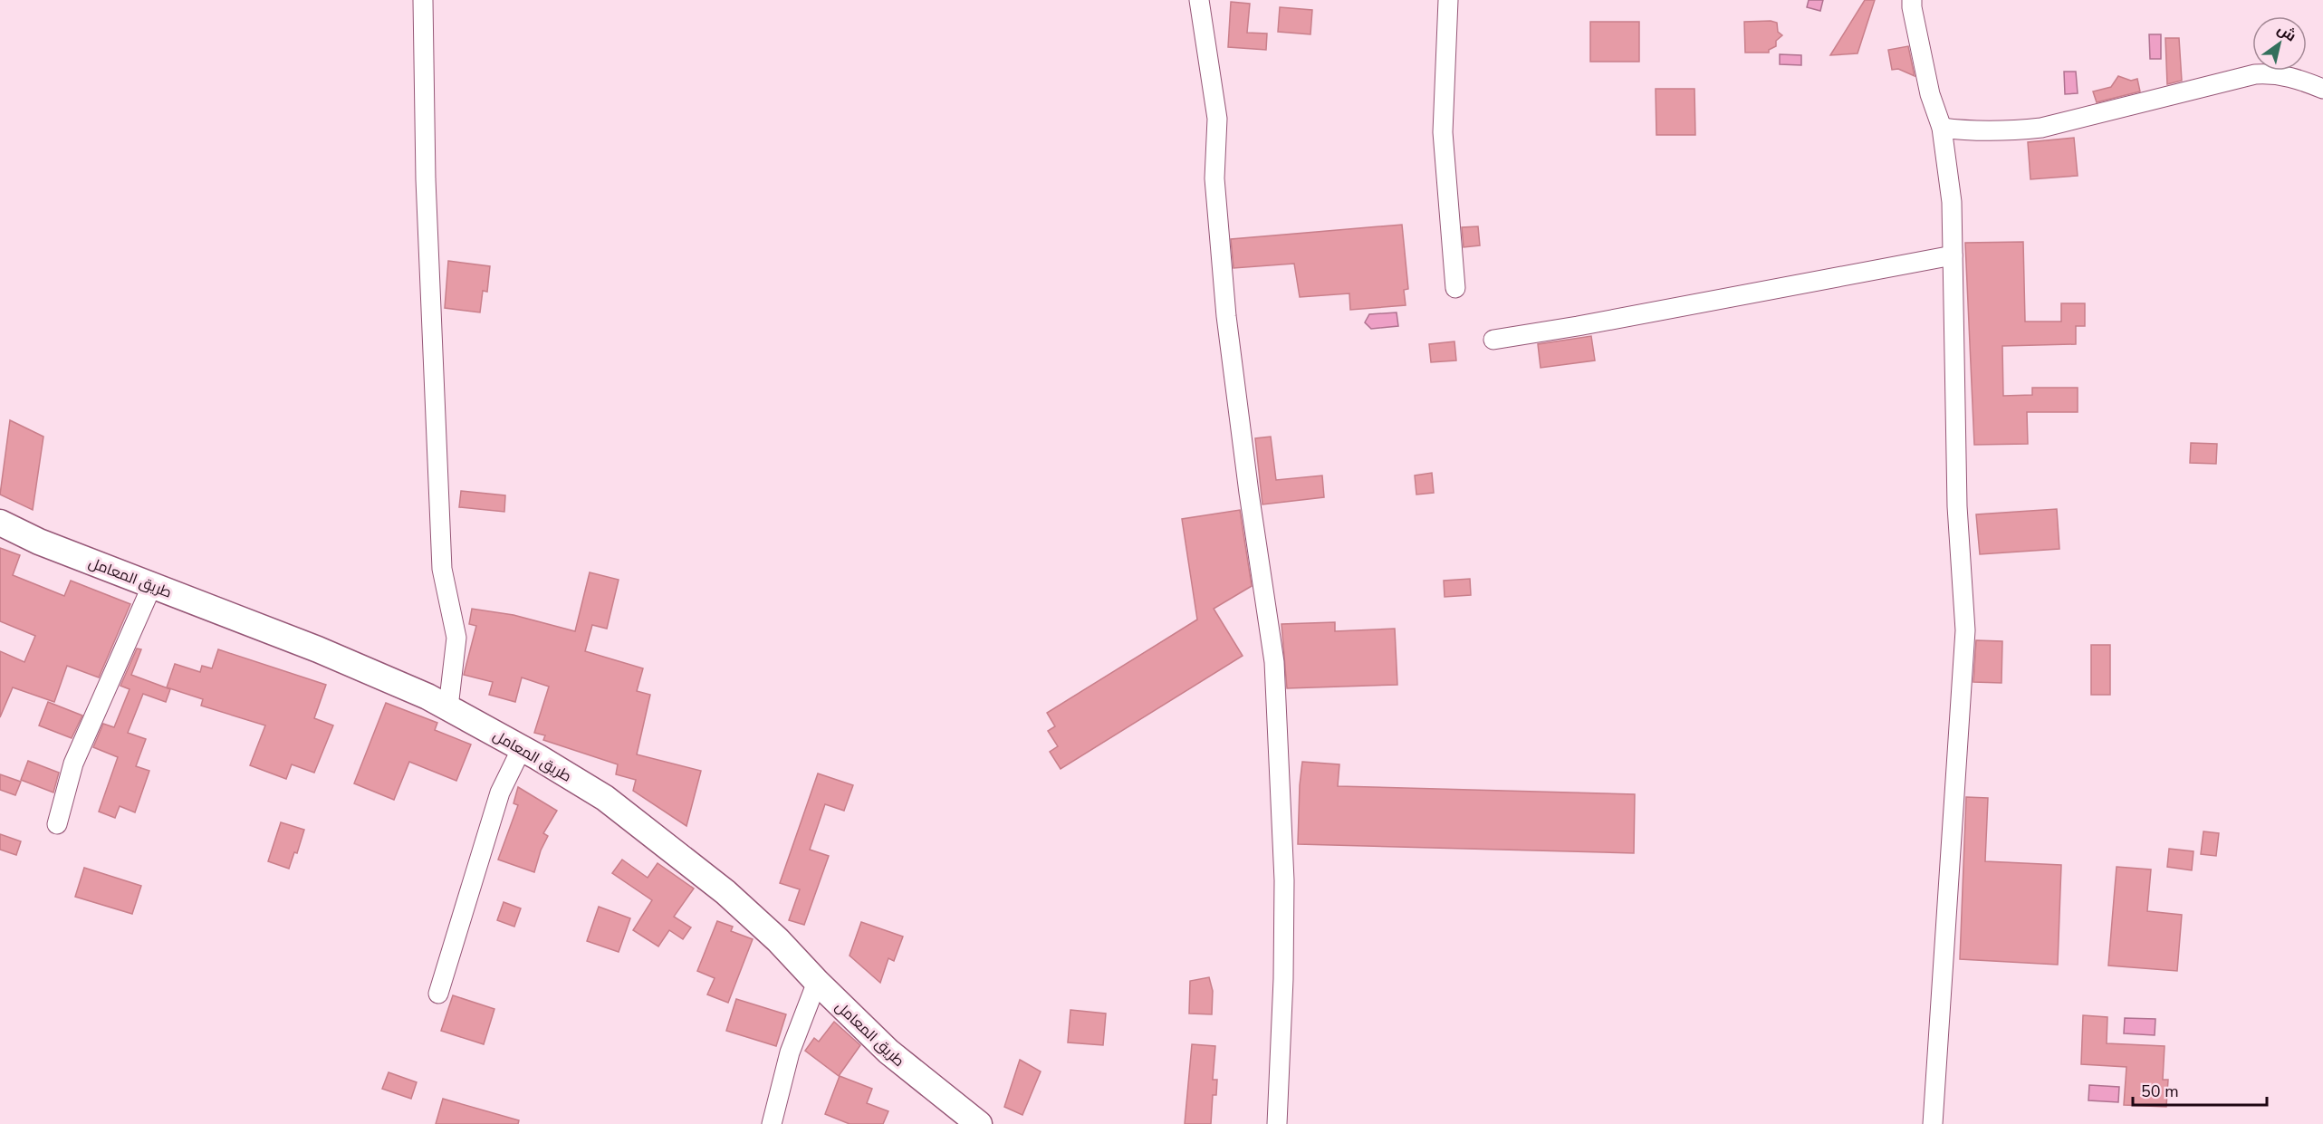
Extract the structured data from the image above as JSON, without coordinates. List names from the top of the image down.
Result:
{
  "streets": {
    "main road": ["طريق المعامل"]
  },
  "scale_bar": "50 m",
  "north": "top right"
}
